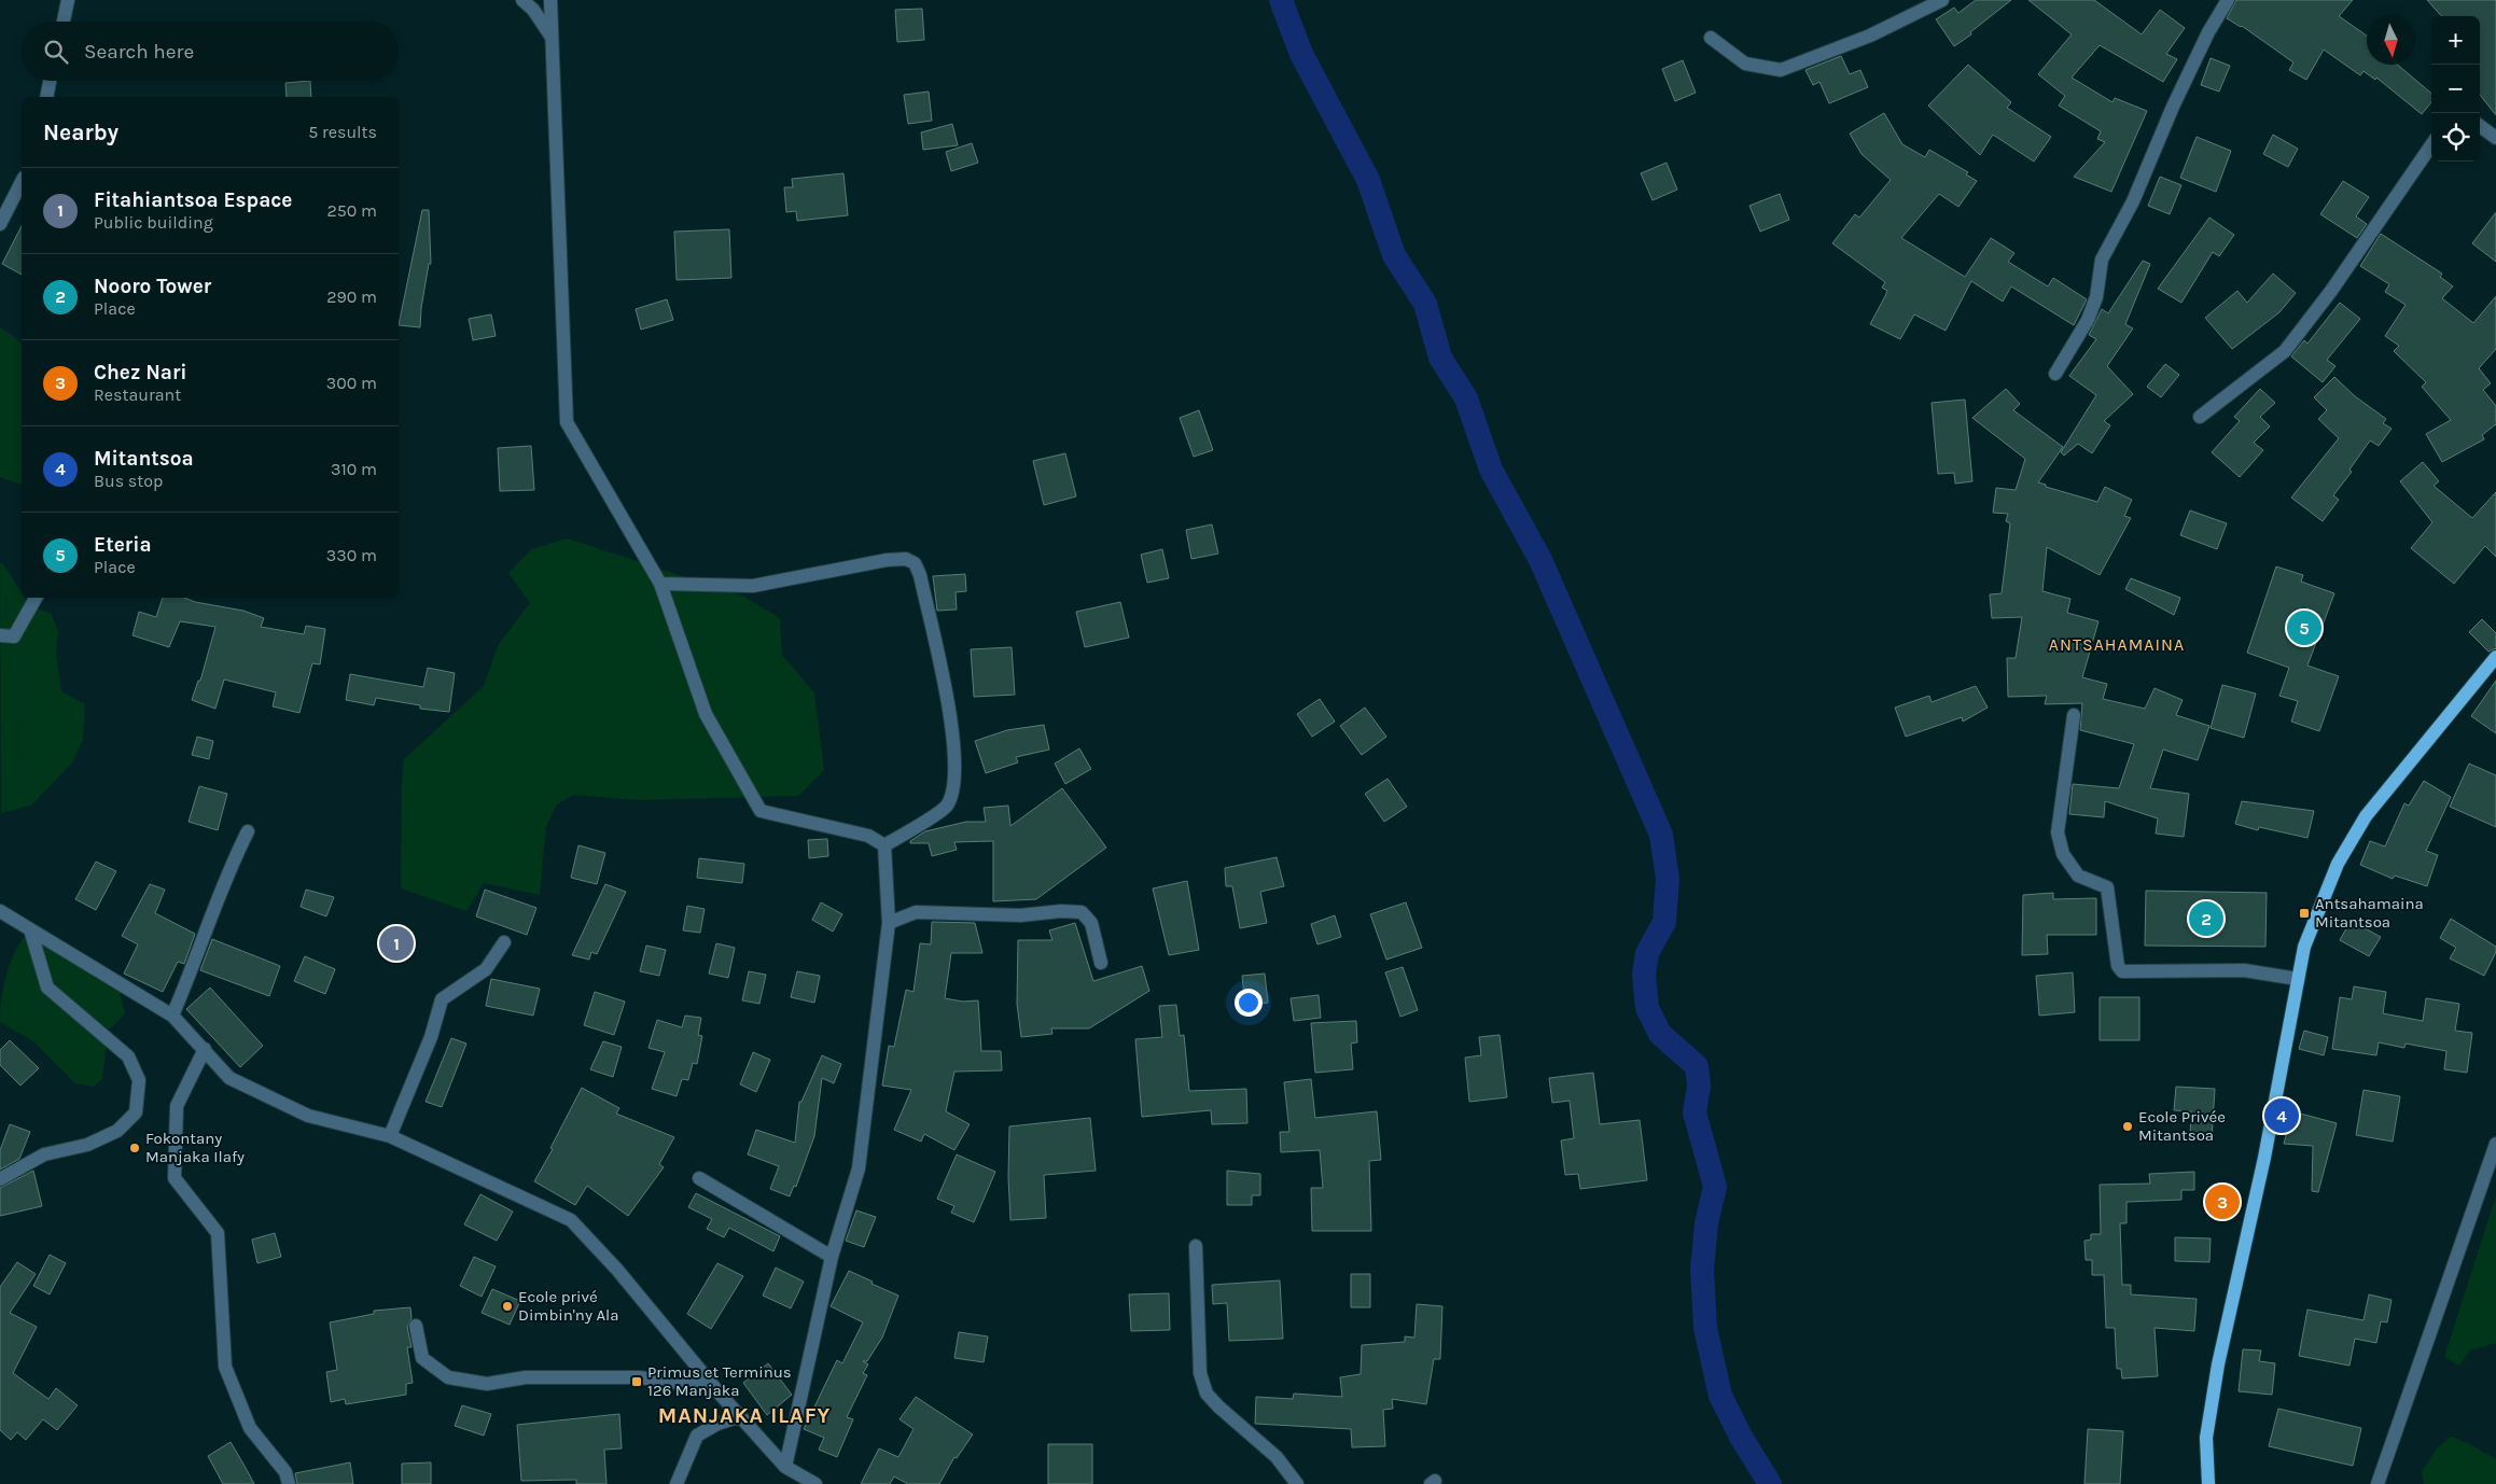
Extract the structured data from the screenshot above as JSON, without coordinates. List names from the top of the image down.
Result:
{
  "districts": ["ANTSAHAMAINA", "MANJAKA ILAFY"],
  "places": {
    "transit": ["Antsahamaina Mitantsoa", "Primus et Terminus 126 Manjaka"],
    "other": ["Ecole Privée Mitantsoa", "Fokontany Manjaka Ilafy", "Ecole privé Dimbin'ny Ala"]
  },
  "north": "bottom",
  "page": {
    "map_buttons": ["+", "−"],
    "search": "Search here",
    "heading": ["Nearby", "5 results"],
    "list": [
      {
        "mark": "1",
        "name": "Fitahiantsoa Espace",
        "note": "Public building",
        "value": "250 m"
      },
      {
        "mark": "2",
        "name": "Nooro Tower",
        "note": "Place",
        "value": "290 m"
      },
      {
        "mark": "3",
        "name": "Chez Nari",
        "note": "Restaurant",
        "value": "300 m"
      },
      {
        "mark": "4",
        "name": "Mitantsoa",
        "note": "Bus stop",
        "value": "310 m"
      },
      {
        "mark": "5",
        "name": "Eteria",
        "note": "Place",
        "value": "330 m"
      }
    ],
    "pins": [
      "5",
      "2",
      "1",
      "4",
      "3"
    ]
  }
}
